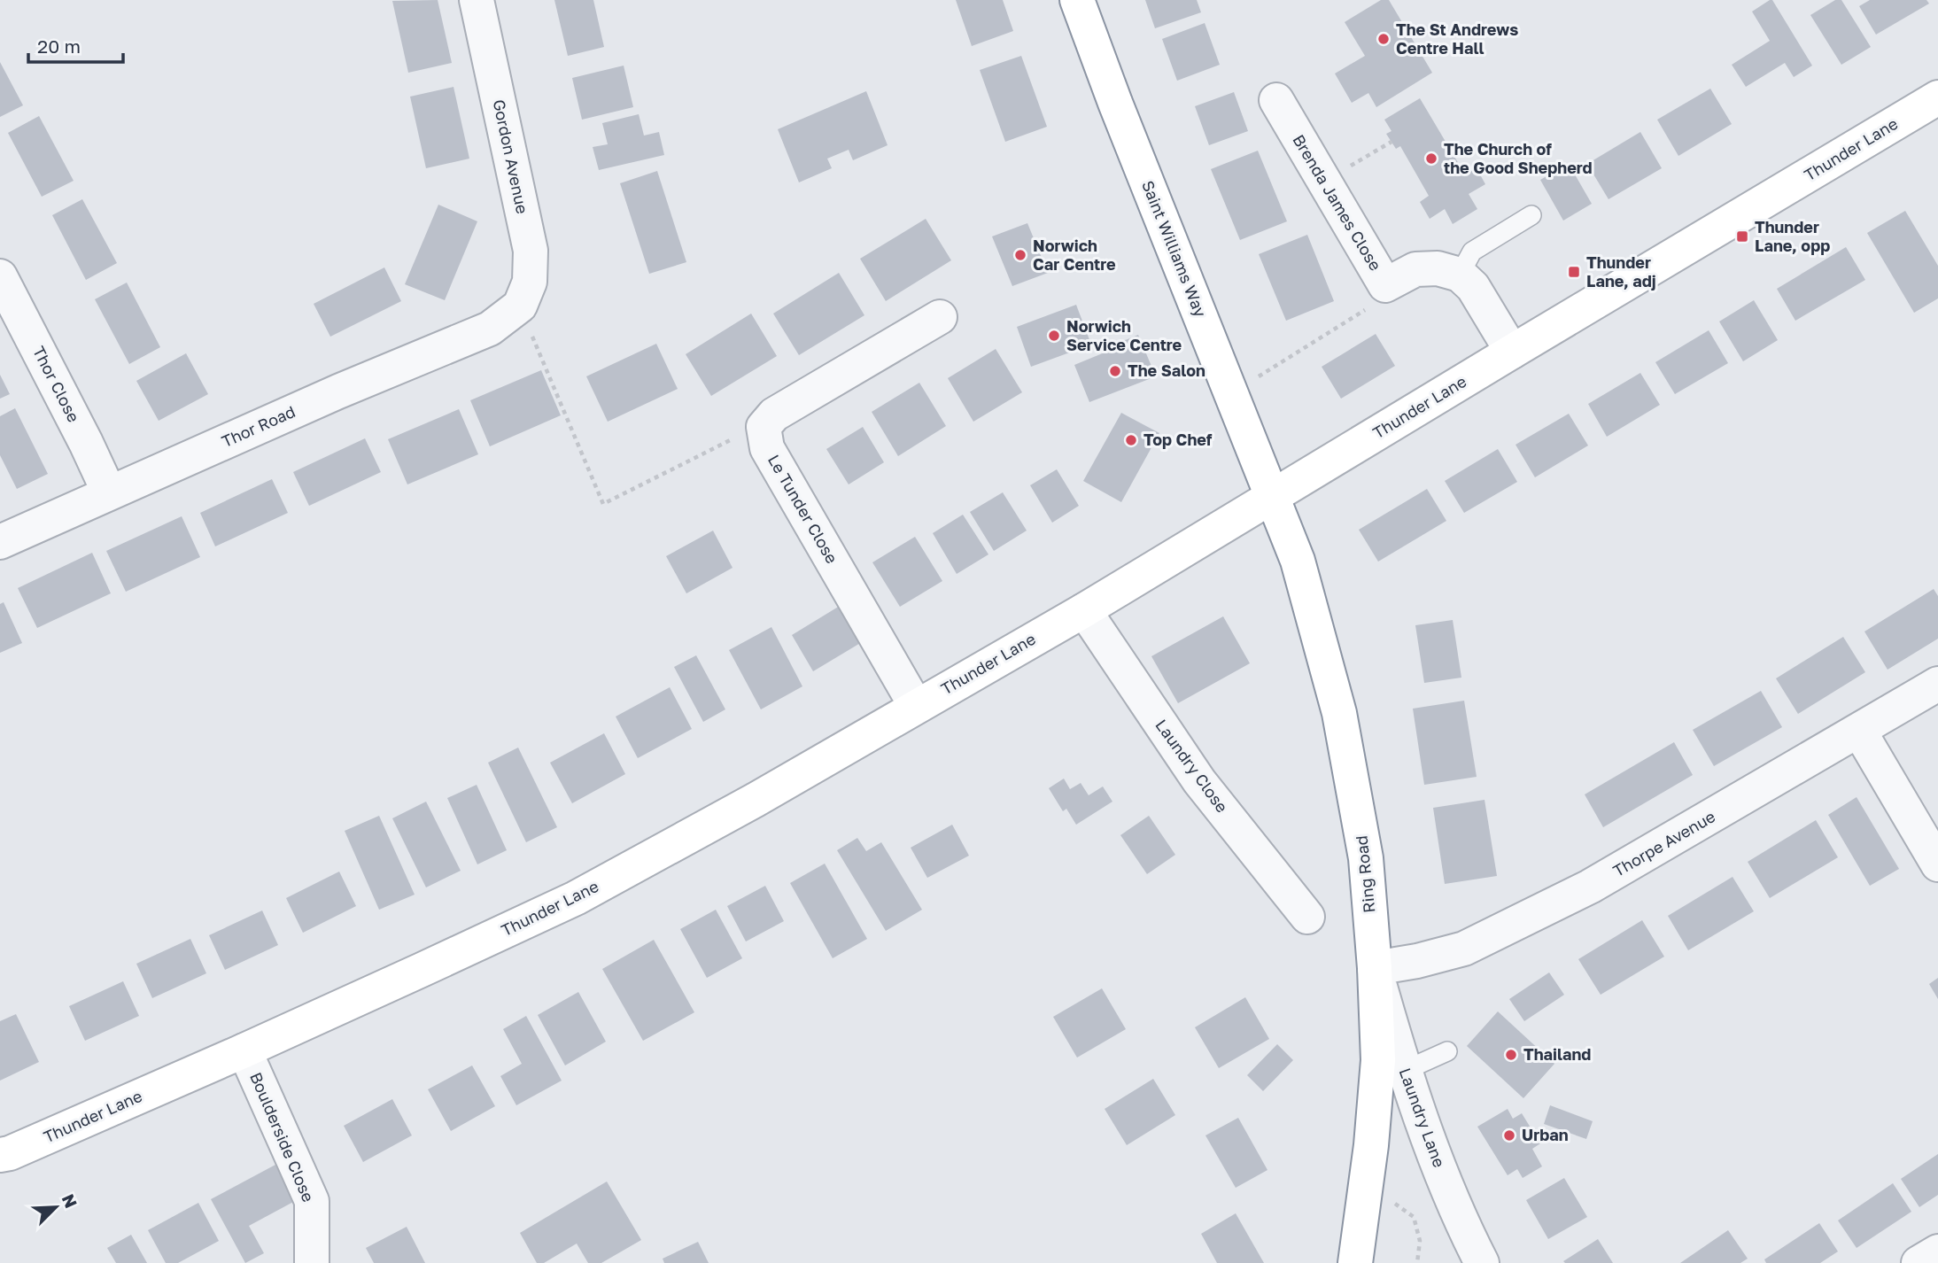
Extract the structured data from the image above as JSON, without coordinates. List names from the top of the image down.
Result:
{
  "streets": {
    "main road": ["Thunder Lane", "Saint Williams Way", "Ring Road"],
    "street": [
      "Gordon Avenue",
      "Brenda James Close",
      "Thor Close",
      "Thor Road",
      "Le Tunder Close",
      "Laundry Close",
      "Thorpe Avenue",
      "Laundry Lane",
      "Boulderside Close"
    ]
  },
  "crossings": [
    ["Thunder Lane", "Saint Williams Way"],
    ["Thunder Lane", "Le Tunder Close"],
    ["Thunder Lane", "Laundry Close"],
    ["Thunder Lane", "Ring Road"],
    ["Thunder Lane", "Boulderside Close"],
    ["Gordon Avenue", "Thor Road"],
    ["Saint Williams Way", "Ring Road"],
    ["Thor Close", "Thor Road"],
    ["Thorpe Avenue", "Ring Road"],
    ["Thorpe Avenue", "Laundry Lane"],
    ["Ring Road", "Laundry Lane"]
  ],
  "places": {
    "other": [
      "The St Andrews Centre Hall",
      "The Church of the Good Shepherd",
      "Norwich Car Centre",
      "Norwich Service Centre",
      "The Salon",
      "Top Chef",
      "Thailand",
      "Urban"
    ],
    "transit": ["Thunder Lane, opp", "Thunder Lane, adj"]
  },
  "scale_bar": "20 m",
  "north": "top right"
}
